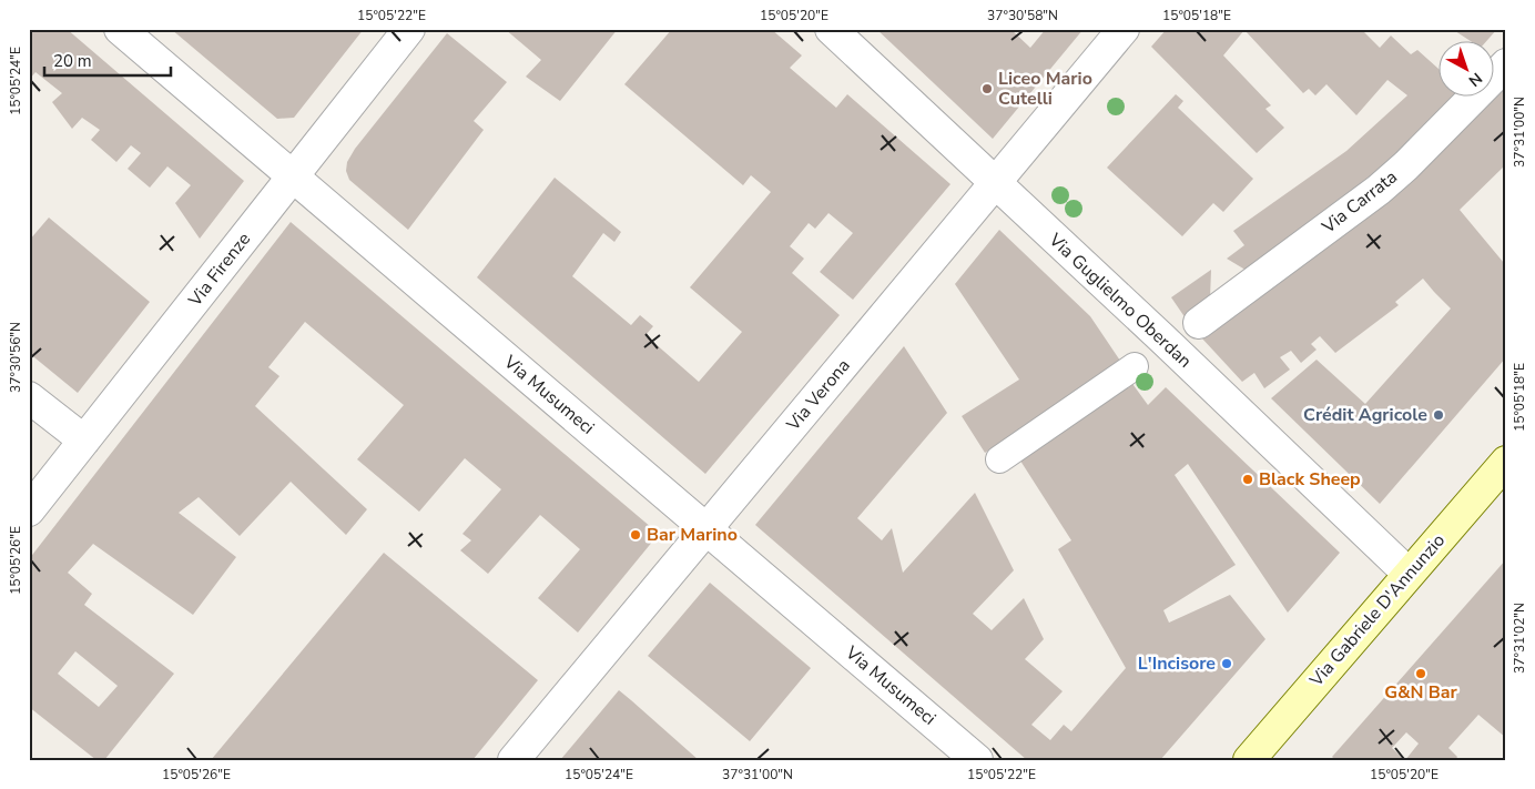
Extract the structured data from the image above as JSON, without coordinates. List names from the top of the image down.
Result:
{
  "streets": {
    "main road": ["Via Gabriele D'Annunzio"],
    "street": [
      "Via Carrata",
      "Via Firenze",
      "Via Guglielmo Oberdan",
      "Via Musumeci",
      "Via Verona"
    ]
  },
  "crossings": [
    ["Via Firenze", "Via Musumeci"],
    ["Via Guglielmo Oberdan", "Via Verona"],
    ["Via Guglielmo Oberdan", "Via Gabriele D'Annunzio"],
    ["Via Musumeci", "Via Verona"]
  ],
  "places": [
    "Liceo Mario Cutelli",
    "Crédit Agricole",
    "Black Sheep",
    "Bar Marino",
    "L'Incisore",
    "G&N Bar"
  ],
  "scale_bar": "20 m",
  "north": "bottom right",
  "coordinates": [
    "15°05'22\"E",
    "15°05'20\"E",
    "37°30'58\"N",
    "15°05'18\"E",
    "15°05'24\"E",
    "37°31'00\"N",
    "37°30'56\"N",
    "15°05'26\"E",
    "37°31'02\"N"
  ]
}
